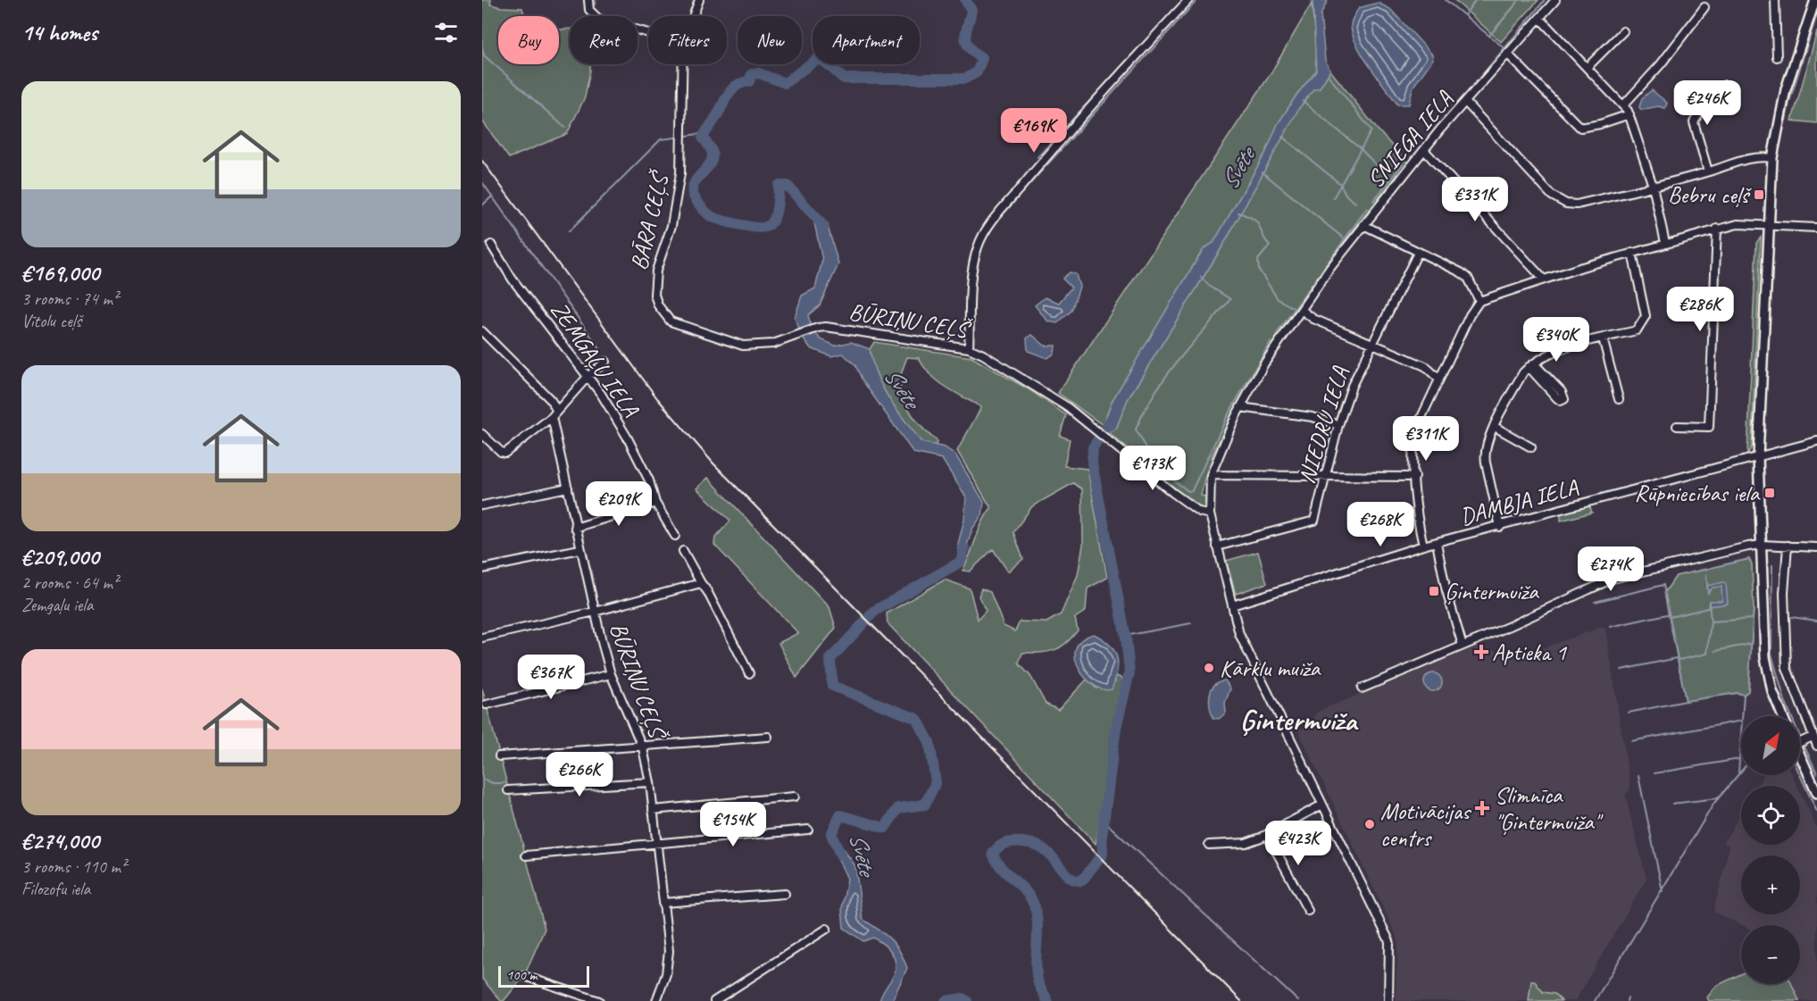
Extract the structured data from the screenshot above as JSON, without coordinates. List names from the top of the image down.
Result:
{
  "streets": {
    "street": [
      "SNIEGA IELA",
      "BĀRA CEĻŠ",
      "BŪRIŅU CEĻŠ",
      "ZEMGAĻU IELA",
      "NIEDRU IELA",
      "DAMBJA IELA"
    ]
  },
  "crossings": [
    ["SNIEGA IELA", "BŪRIŅU CEĻŠ"],
    ["SNIEGA IELA", "NIEDRU IELA"],
    ["SNIEGA IELA", "DAMBJA IELA"],
    ["BĀRA CEĻŠ", "BŪRIŅU CEĻŠ"]
  ],
  "districts": ["Ģintermuiža"],
  "water": ["Svēte"],
  "places": {
    "transit": ["Bebru ceļš", "Rūpniecības iela", "Ģintermuiža"],
    "health": ["Aptieka 1", "Slimnīca \"Ģintermuiža\""],
    "other": ["Kārklu muiža", "Motivācijas centrs"]
  },
  "scale_bar": "100 m",
  "north": "top right",
  "page": {
    "heading": "14 homes",
    "chip": [
      "Buy",
      "Rent",
      "Filters",
      "New",
      "Apartment"
    ],
    "list": [
      {
        "name": "€169,000",
        "note": "3 rooms · 74 m² · Vītolu ceļš"
      },
      {
        "name": "€209,000",
        "note": "2 rooms · 64 m² · Zemgaļu iela"
      },
      {
        "name": "€274,000",
        "note": "3 rooms · 110 m² · Filozofu iela"
      }
    ],
    "price": [
      "€246K",
      "€169K",
      "€331K",
      "€286K",
      "€340K",
      "€311K",
      "€173K",
      "€209K",
      "€268K",
      "€274K",
      "€367K",
      "€266K",
      "€154K",
      "€423K"
    ],
    "map_buttons": ["+", "−"],
    "scale": "100 m"
  }
}
